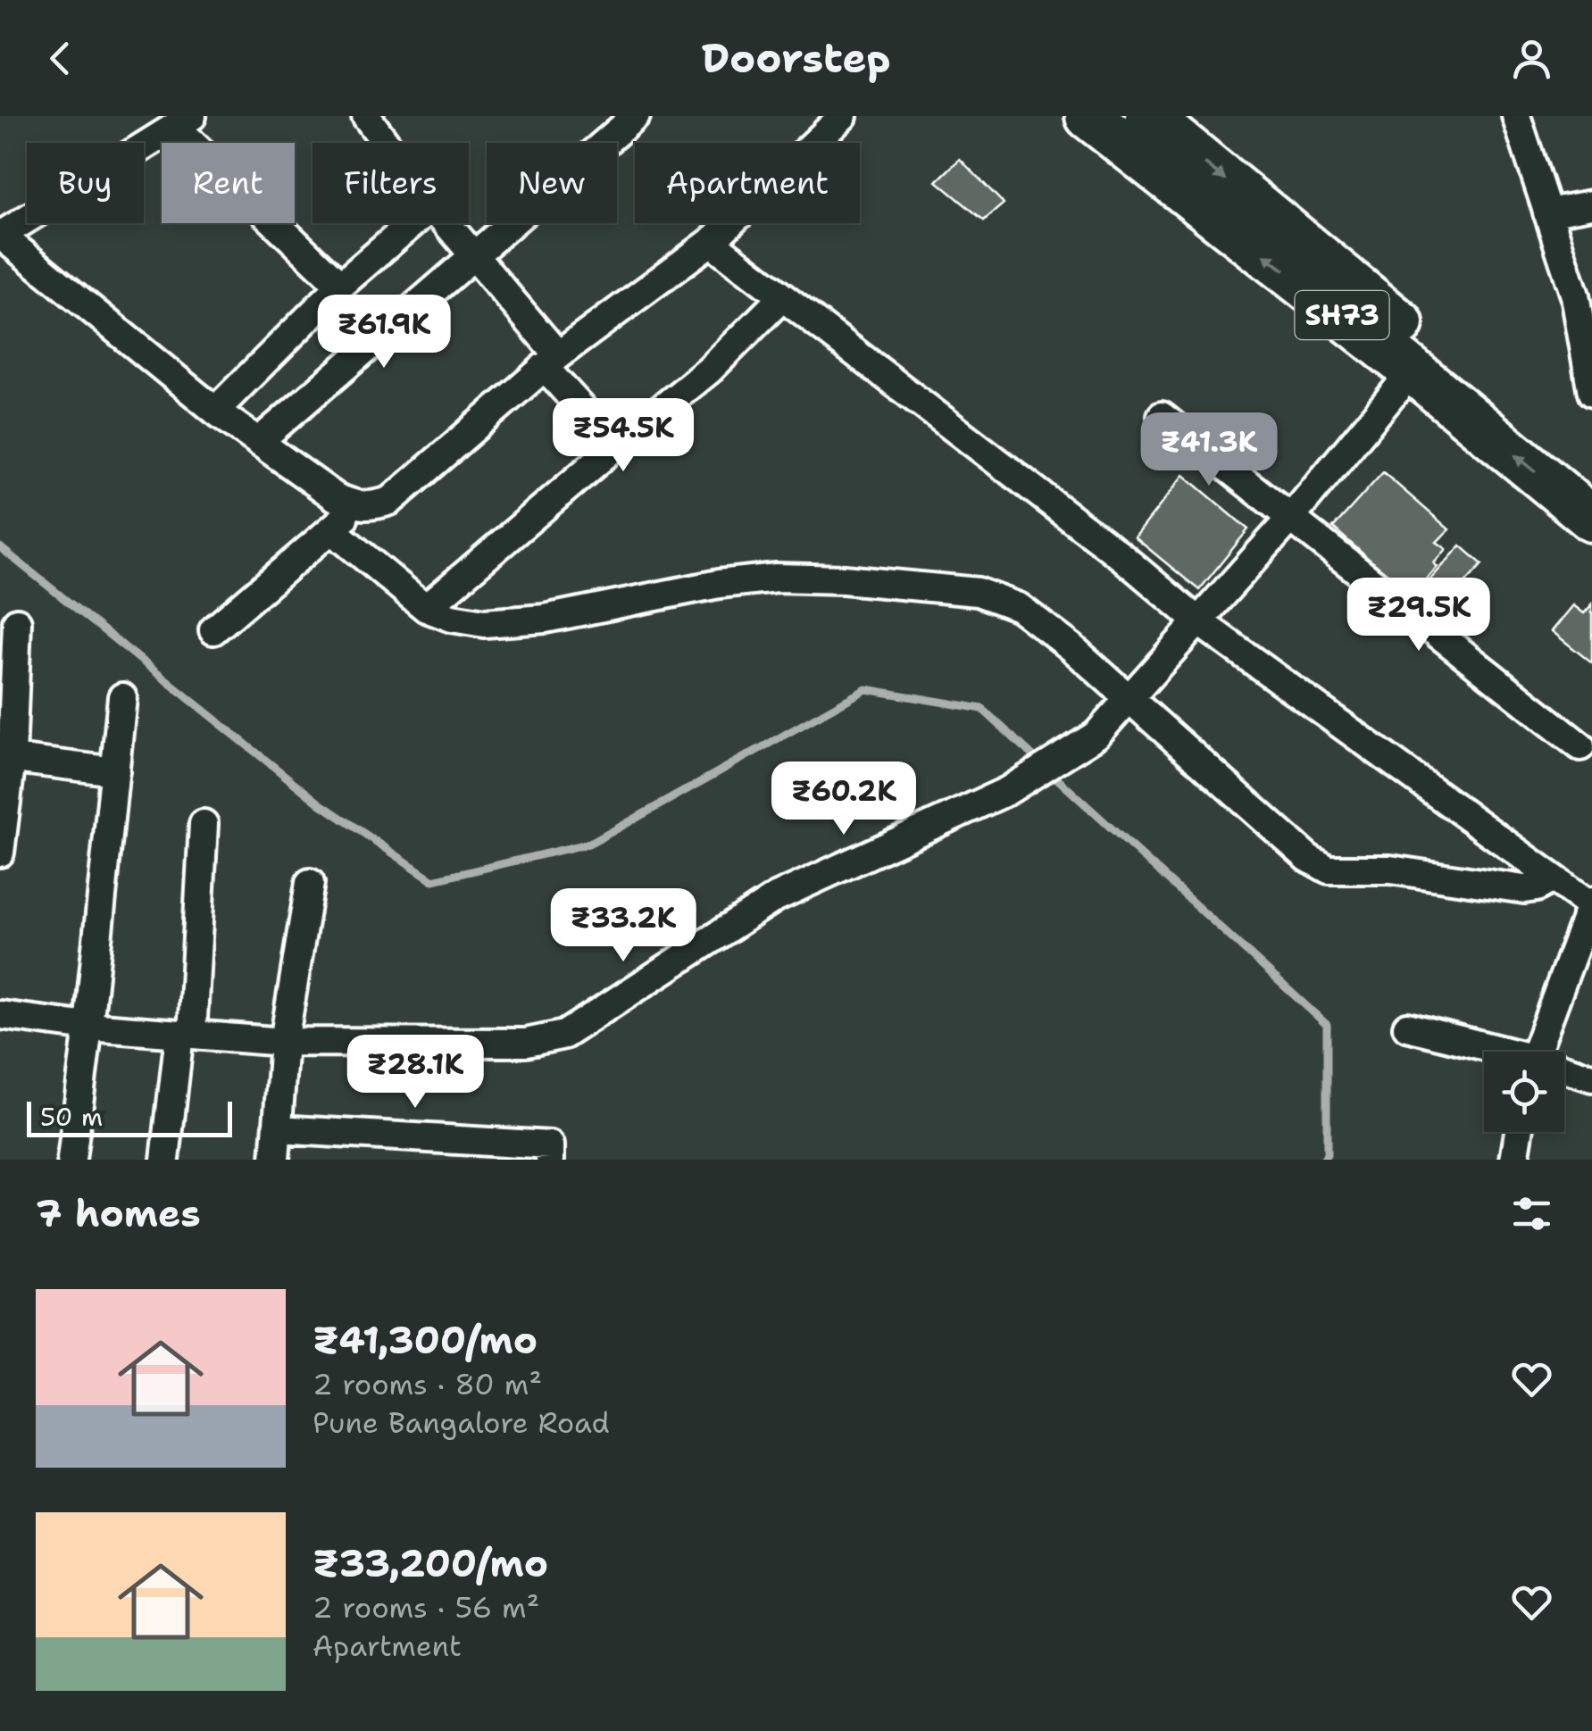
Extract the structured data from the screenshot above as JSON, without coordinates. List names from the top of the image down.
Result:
{
  "streets": {
    "main road": ["SH73"]
  },
  "scale_bar": "50 m",
  "page": {
    "header": "Doorstep",
    "chip": [
      "Buy",
      "Rent",
      "Filters",
      "New",
      "Apartment"
    ],
    "price": [
      "₹61.9K",
      "₹54.5K",
      "₹41.3K",
      "₹29.5K",
      "₹60.2K",
      "₹33.2K",
      "₹28.1K"
    ],
    "scale": "50 m",
    "heading": "7 homes",
    "list": [
      {
        "name": "₹41,300/mo",
        "note": "2 rooms · 80 m² · Pune Bangalore Road"
      },
      {
        "name": "₹33,200/mo",
        "note": "2 rooms · 56 m² · Apartment"
      }
    ]
  }
}
